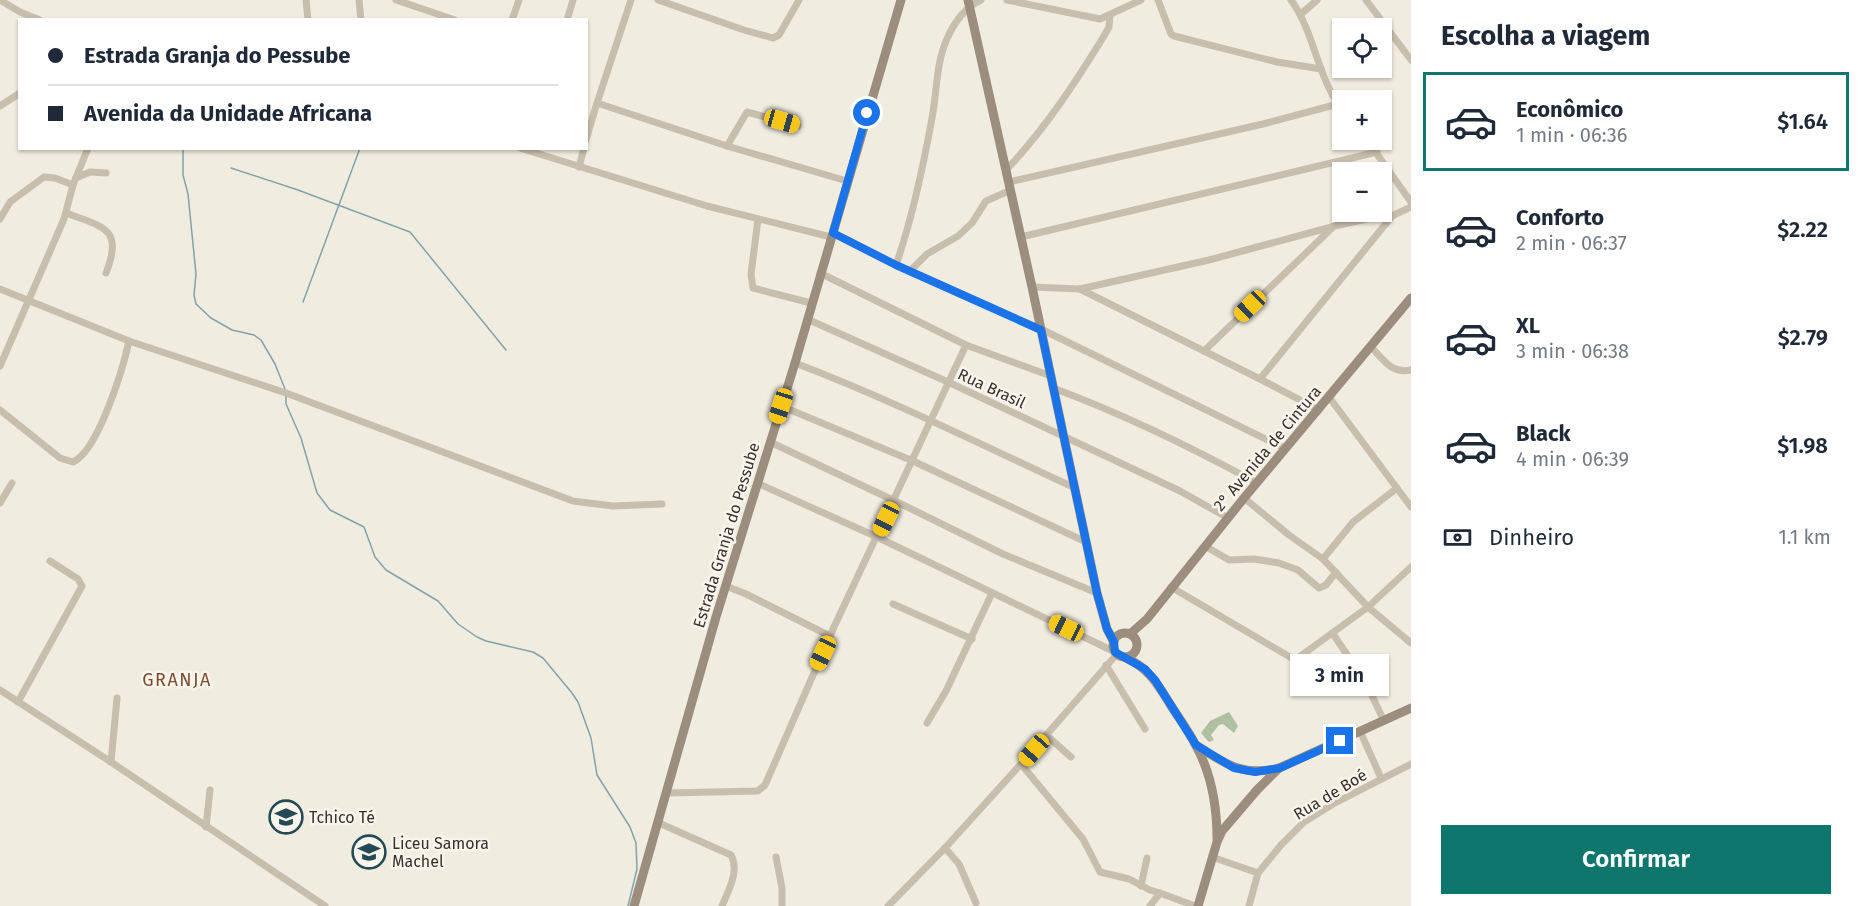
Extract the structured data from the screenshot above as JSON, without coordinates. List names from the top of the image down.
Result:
{
  "streets": {
    "street": [
      "Rua Brasil",
      "2° Avenida de Cintura",
      "Estrada Granja do Pessube",
      "Rua de Boé"
    ]
  },
  "crossings": [
    ["Rua Brasil", "2° Avenida de Cintura"],
    ["Rua Brasil", "Estrada Granja do Pessube"]
  ],
  "districts": ["GRANJA"],
  "places": {
    "school or university": ["Tchico Té", "Liceu Samora Machel"]
  },
  "page": {
    "heading": "Escolha a viagem",
    "map_buttons": ["+", "−"],
    "banner": ["Estrada Granja do Pessube", "Avenida da Unidade Africana"],
    "list": [
      {
        "name": "Econômico",
        "note": "1 min · 06:36",
        "value": "$1.64"
      },
      {
        "name": "Conforto",
        "note": "2 min · 06:37",
        "value": "$2.22"
      },
      {
        "name": "XL",
        "note": "3 min · 06:38",
        "value": "$2.79"
      },
      {
        "name": "Black",
        "note": "4 min · 06:39",
        "value": "$1.98"
      }
    ],
    "pay": ["Dinheiro", "1.1 km"],
    "bubble": "3 min",
    "buttons": "Confirmar"
  }
}
